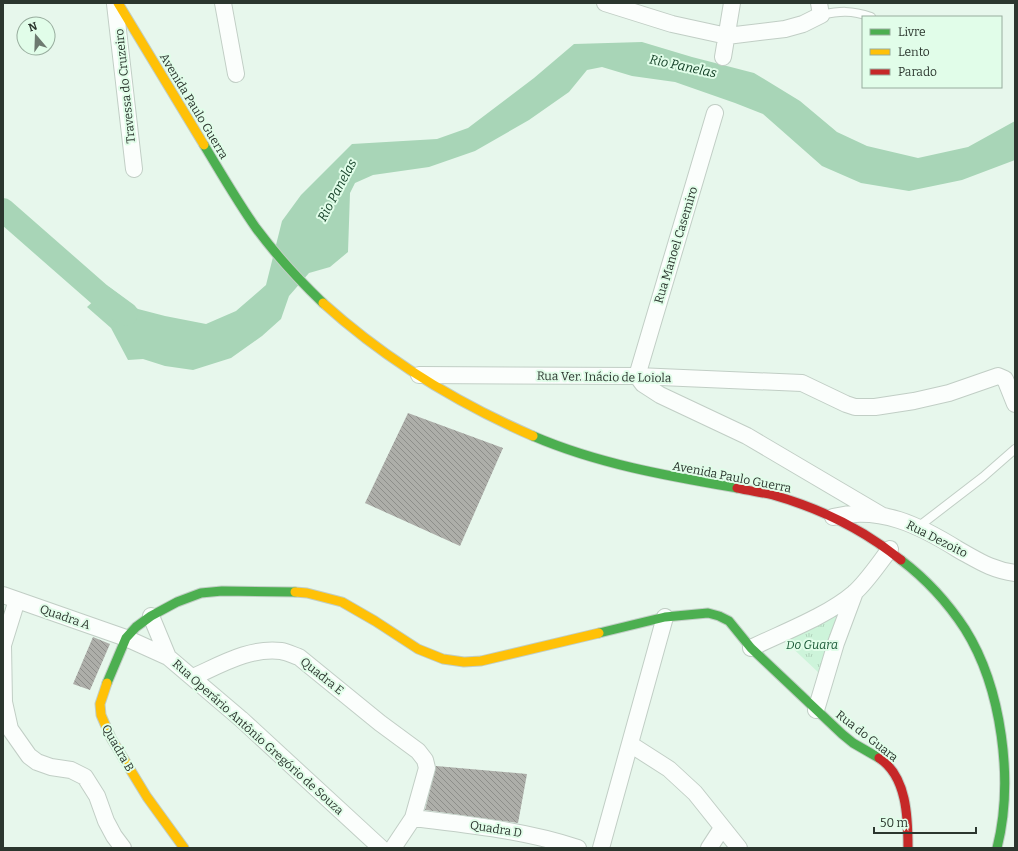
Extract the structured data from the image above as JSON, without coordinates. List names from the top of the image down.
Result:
{
  "streets": {
    "main road": ["Avenida Paulo Guerra", "Rua do Guara", "Quadra B"],
    "street": [
      "Travessa do Cruzeiro",
      "Rua Manoel Casemiro",
      "Rua Ver. Inácio de Loiola",
      "Rua Dezoito",
      "Quadra A",
      "Quadra E",
      "Rua Operário Antônio Gregório de Souza",
      "Quadra D"
    ]
  },
  "crossings": [
    ["Travessa do Cruzeiro", "Avenida Paulo Guerra"],
    ["Avenida Paulo Guerra", "Rua Ver. Inácio de Loiola"],
    ["Avenida Paulo Guerra", "Rua Dezoito"],
    ["Rua Manoel Casemiro", "Rua Ver. Inácio de Loiola"],
    ["Quadra A", "Rua do Guara"],
    ["Quadra A", "Rua Operário Antônio Gregório de Souza"],
    ["Quadra A", "Quadra B"],
    ["Quadra E", "Rua Operário Antônio Gregório de Souza"],
    ["Quadra E", "Quadra D"],
    ["Rua do Guara", "Rua Operário Antônio Gregório de Souza"],
    ["Rua do Guara", "Quadra B"],
    ["Rua Operário Antônio Gregório de Souza", "Quadra B"]
  ],
  "water": ["Rio Panelas"],
  "parks": ["Do Guara"],
  "legend": ["Livre", "Lento", "Parado"],
  "scale_bar": "50 m",
  "north": "top"
}
